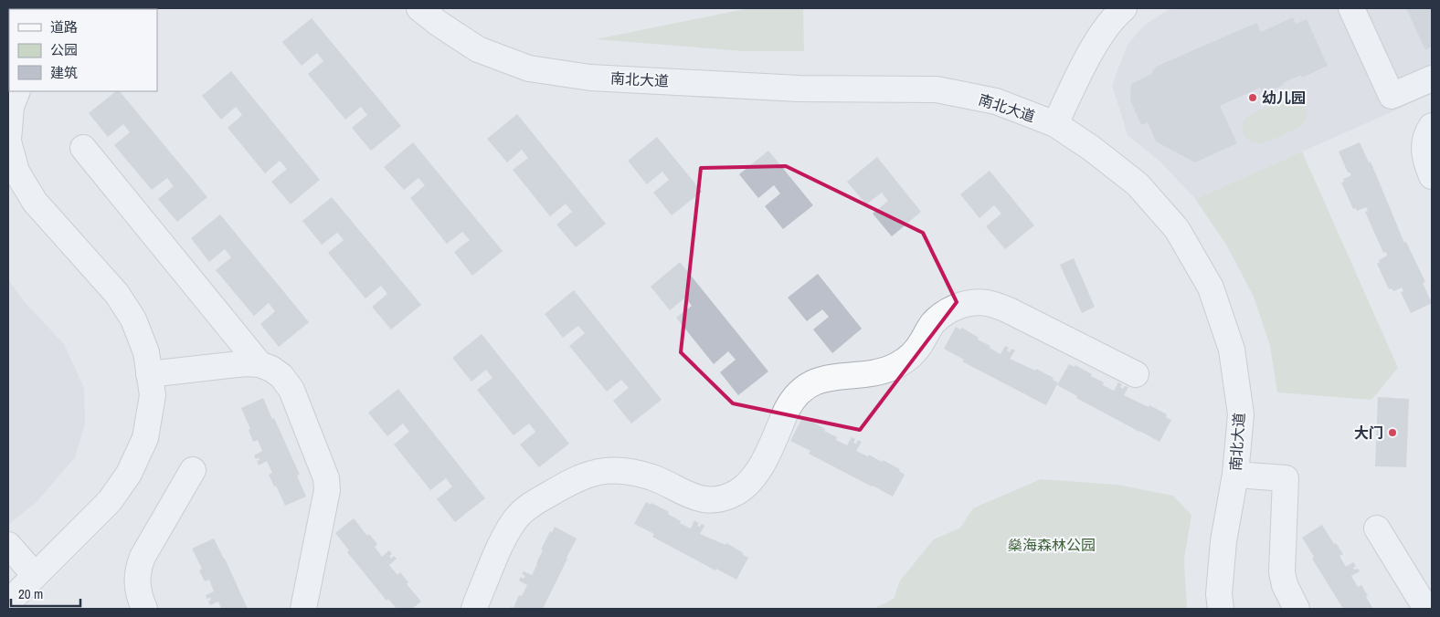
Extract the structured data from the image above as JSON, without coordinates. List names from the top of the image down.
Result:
{
  "streets": {
    "street": ["南北大道"]
  },
  "parks": ["燊海森林公园"],
  "places": ["幼儿园", "大门"],
  "legend": ["道路", "公园", "建筑"],
  "scale_bar": "20 m"
}
